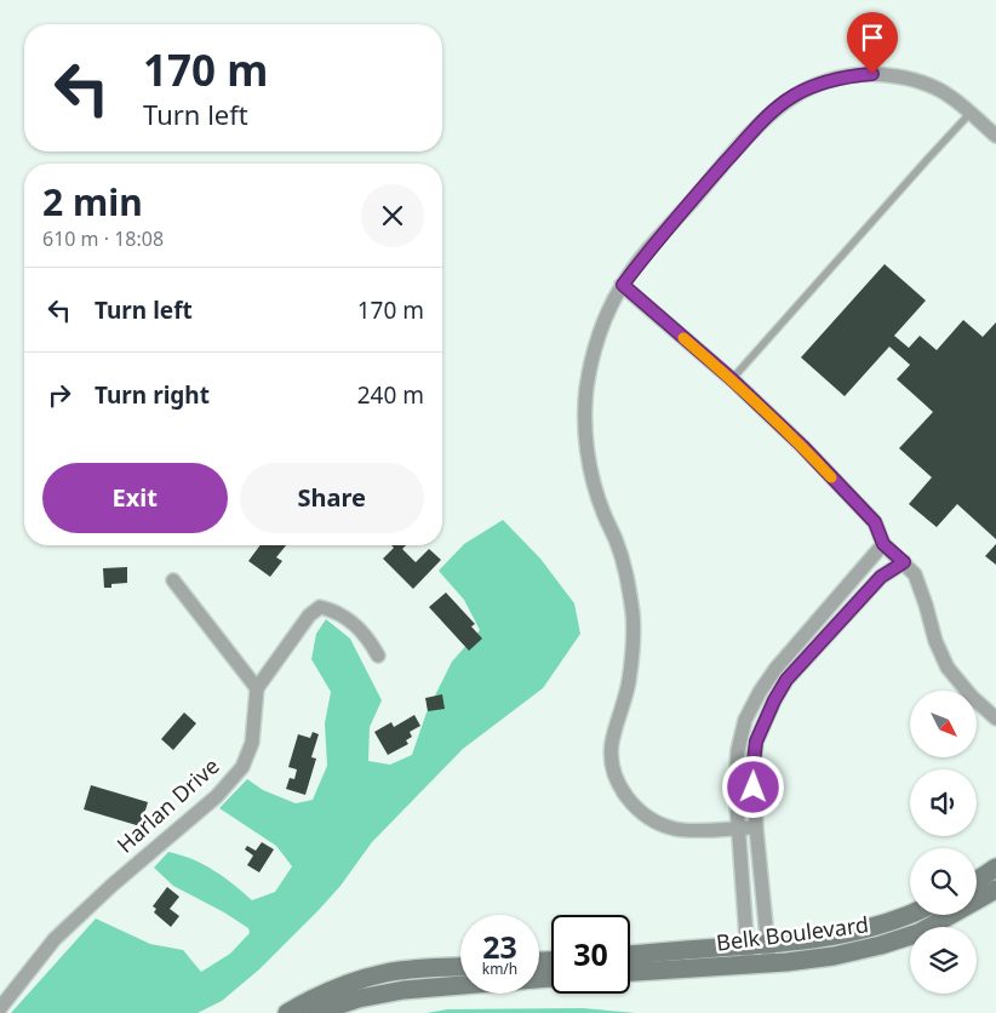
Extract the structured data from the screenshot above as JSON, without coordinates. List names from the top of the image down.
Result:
{
  "streets": {
    "street": ["Harlan Drive", "Belk Boulevard"]
  },
  "north": "bottom right",
  "page": {
    "turn": ["170 m", "Turn left"],
    "heading": ["2 min", "610 m · 18:08"],
    "list": [
      {
        "name": "Turn left",
        "value": "170 m"
      },
      {
        "name": "Turn right",
        "value": "240 m"
      }
    ],
    "buttons": ["Exit", "Share"],
    "speed": "23 km/h",
    "limit": "30"
  }
}
